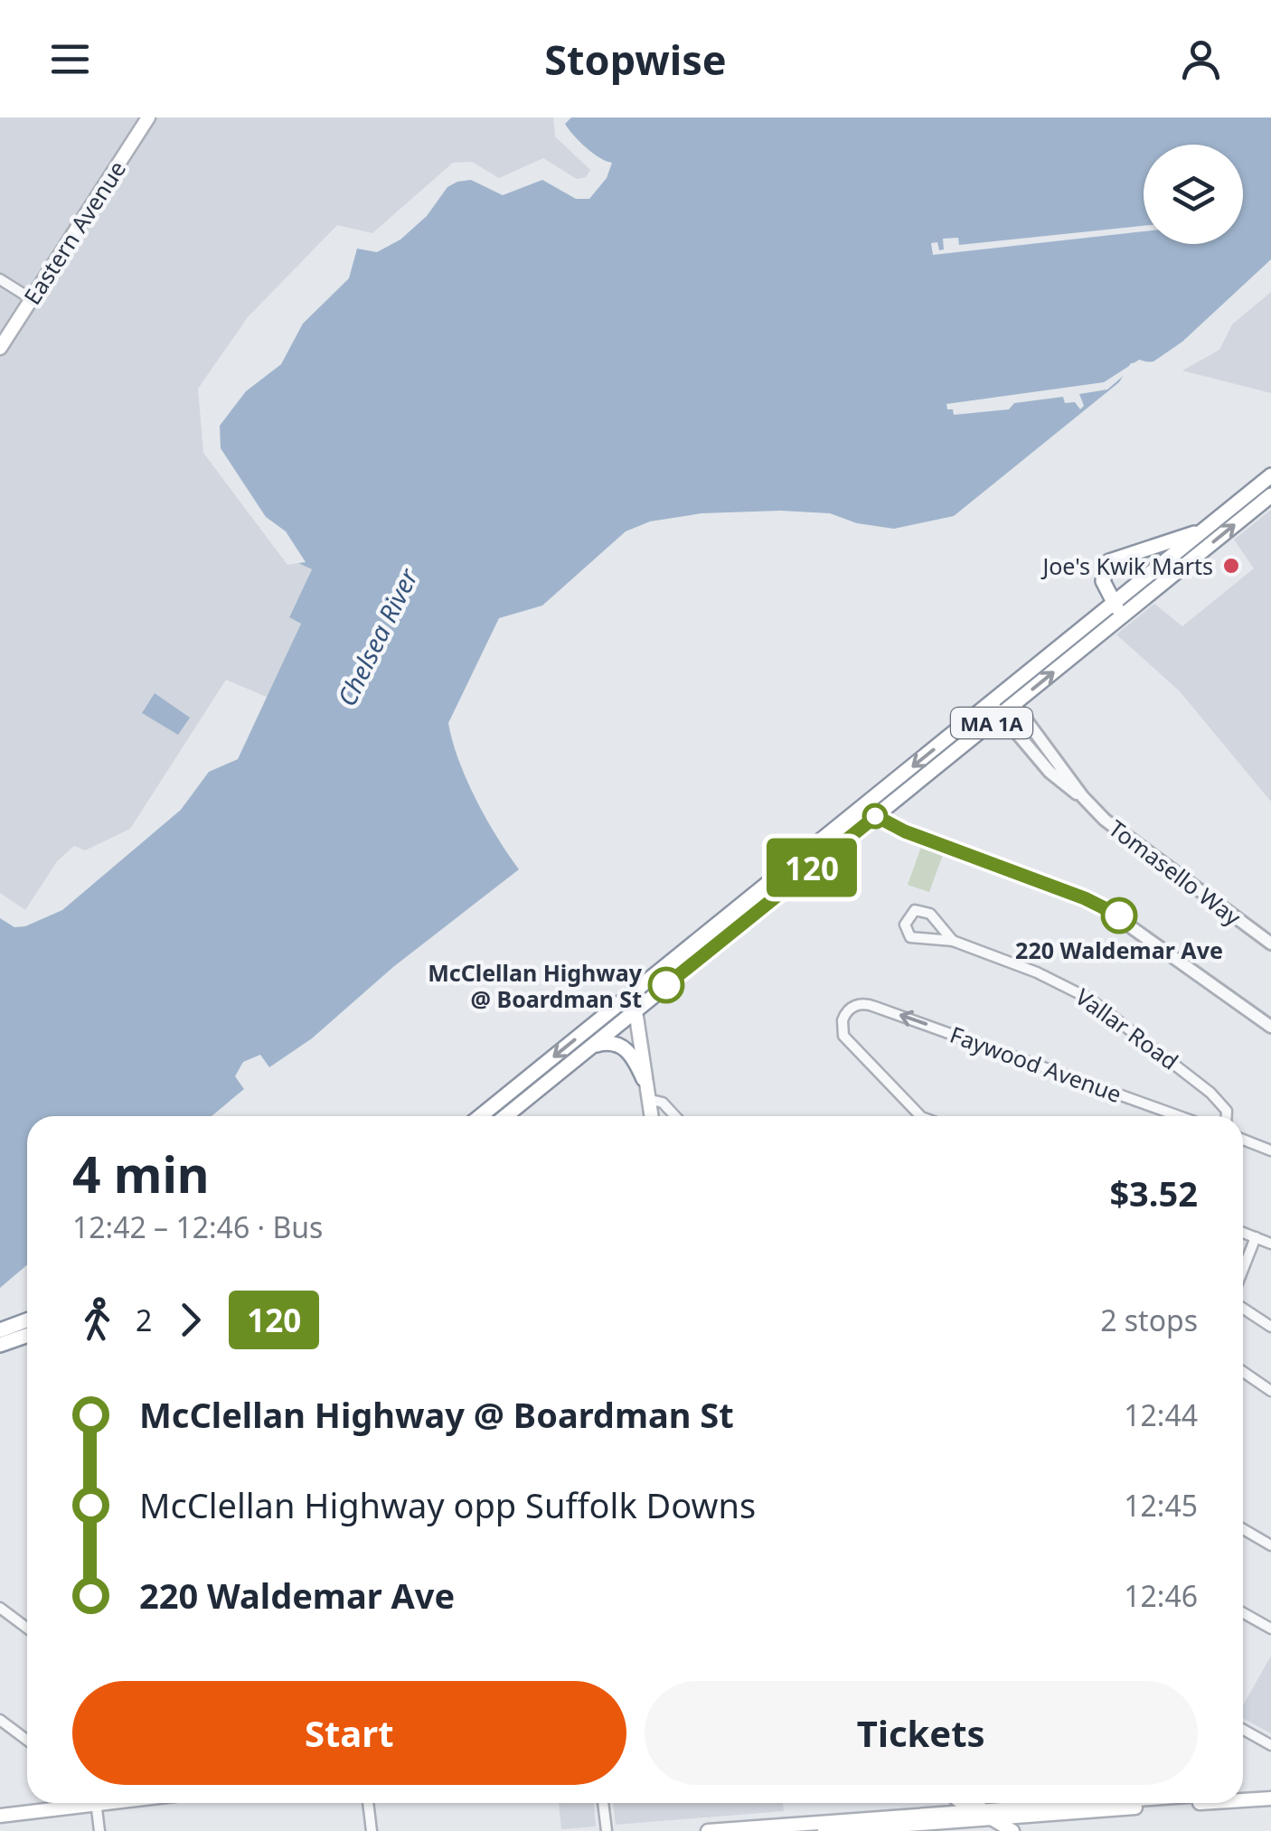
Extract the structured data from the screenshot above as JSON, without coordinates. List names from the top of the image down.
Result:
{
  "streets": {
    "highway": ["MA 1A"],
    "main road": ["Eastern Avenue"],
    "street": ["Tomasello Way", "Vallar Road", "Faywood Avenue"]
  },
  "crossings": [
    ["MA 1A", "Tomasello Way"]
  ],
  "water": ["Chelsea River"],
  "places": ["Joe's Kwik Marts", "220 Waldemar Ave", "McClellan Highway @ Boardman St"],
  "lines": ["bus line 120"],
  "page": {
    "header": "Stopwise",
    "on_map": "120",
    "heading": ["4 min", "12:42 – 12:46 · Bus", "$3.52"],
    "legs": ["2", "120", "2 stops"],
    "list": [
      {
        "name": "McClellan Highway @ Boardman St",
        "value": "12:44"
      },
      {
        "name": "McClellan Highway opp Suffolk Downs",
        "value": "12:45"
      },
      {
        "name": "220 Waldemar Ave",
        "value": "12:46"
      }
    ],
    "buttons": ["Start", "Tickets"]
  }
}
